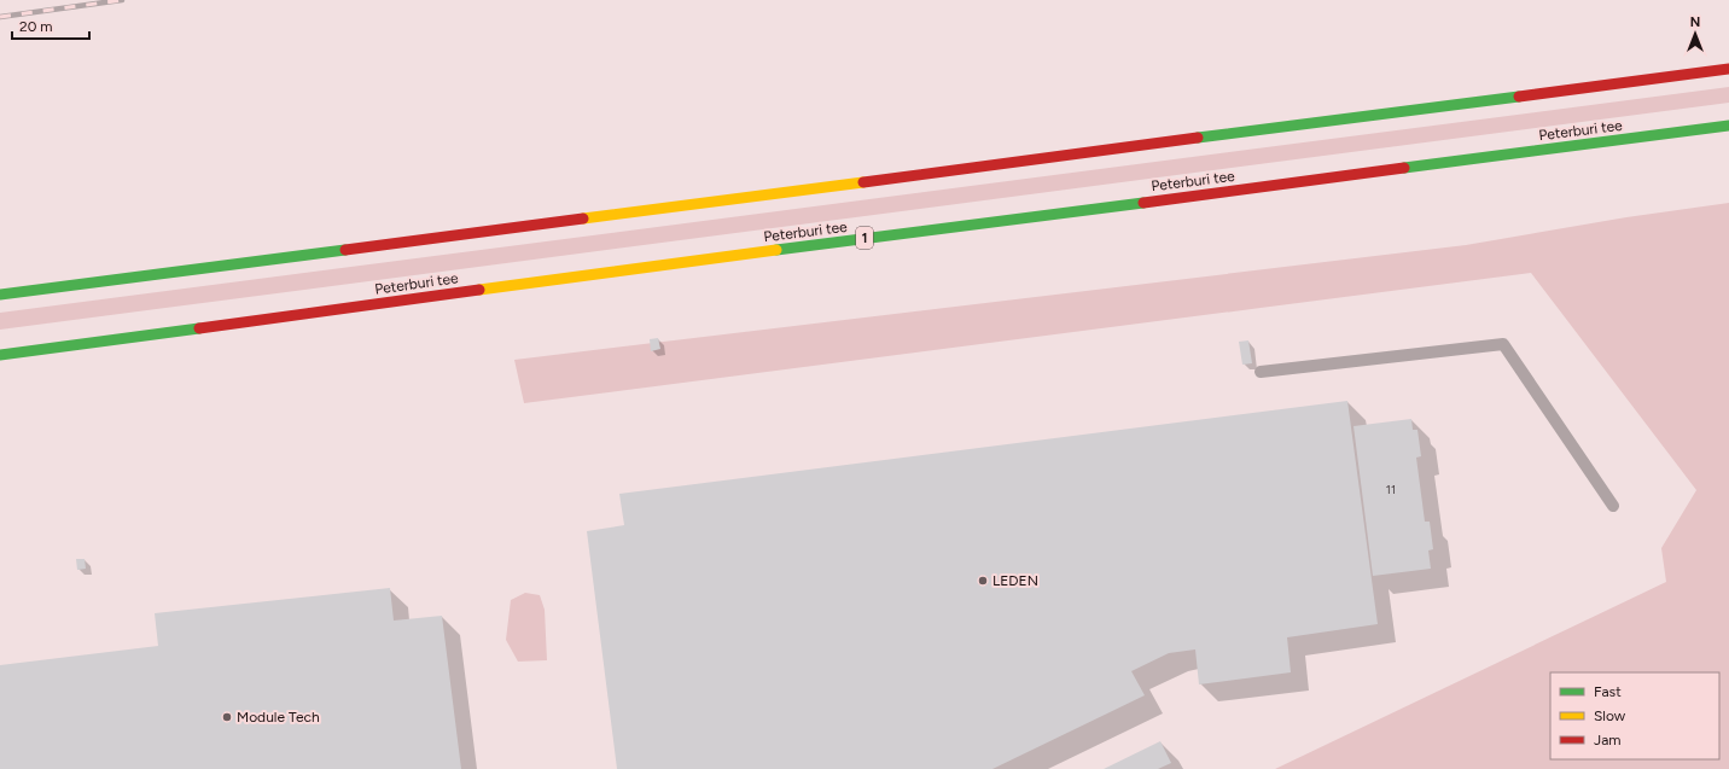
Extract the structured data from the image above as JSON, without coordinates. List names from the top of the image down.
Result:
{
  "streets": {
    "highway": ["Peterburi tee", "1"]
  },
  "places": ["LEDEN", "Module Tech"],
  "house_numbers": ["11"],
  "legend": ["Fast", "Slow", "Jam"],
  "scale_bar": "20 m",
  "north": "top"
}
